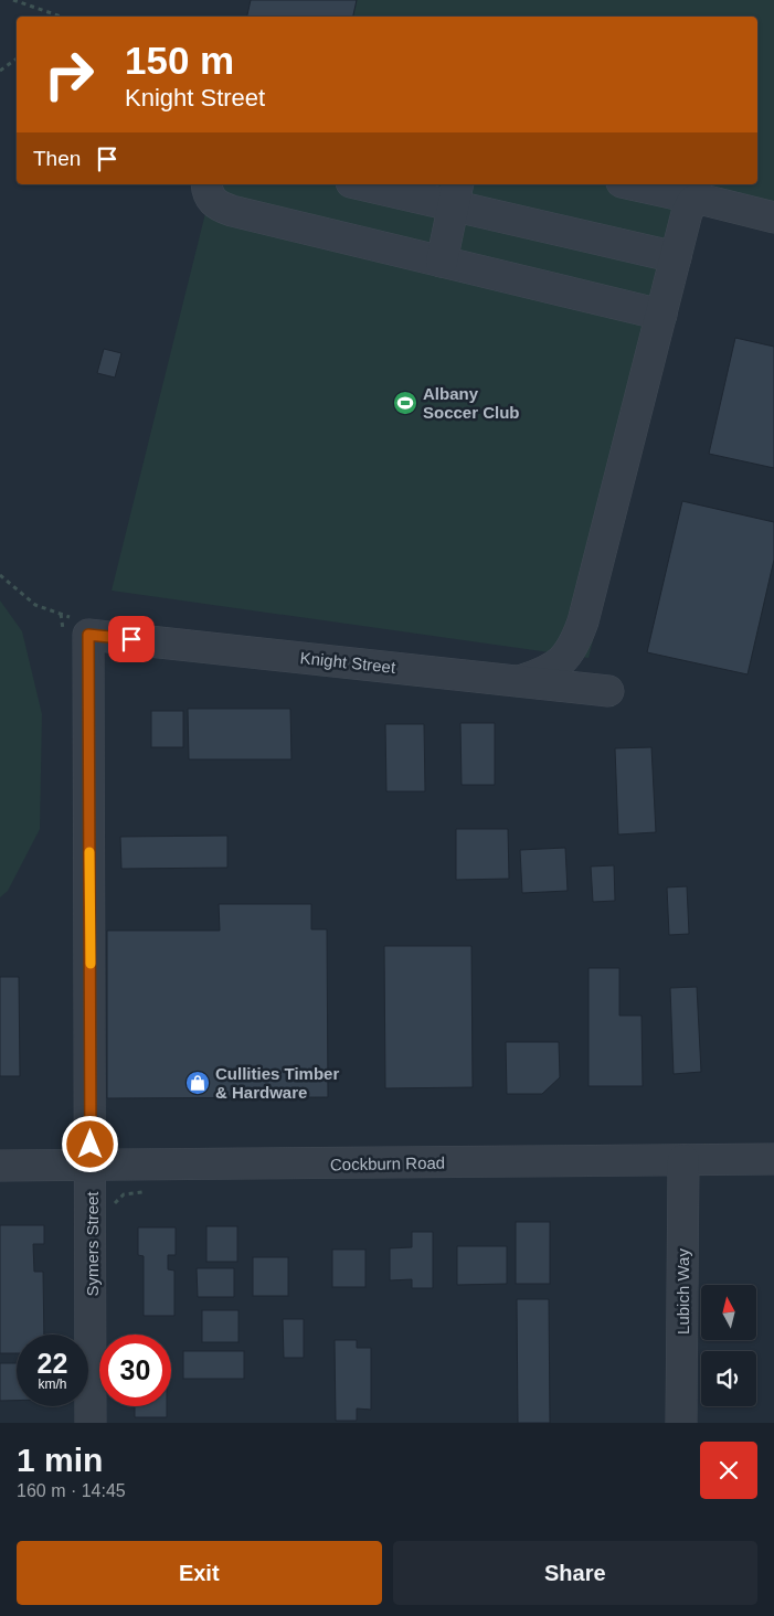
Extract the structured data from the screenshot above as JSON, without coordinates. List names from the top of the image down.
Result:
{
  "streets": {
    "street": [
      "Knight Street",
      "Cockburn Road",
      "Symers Street",
      "Lubich Way"
    ]
  },
  "crossings": [
    ["Knight Street", "Symers Street"],
    ["Cockburn Road", "Symers Street"],
    ["Cockburn Road", "Lubich Way"]
  ],
  "places": {
    "sports": ["Albany Soccer Club"],
    "shop": ["Cullities Timber & Hardware"]
  },
  "north": "top",
  "page": {
    "turn": ["150 m", "Knight Street"],
    "then": "Then",
    "speed": "22 km/h",
    "limit": "30",
    "heading": ["1 min", "160 m · 14:45"],
    "buttons": ["Exit", "Share"]
  }
}
